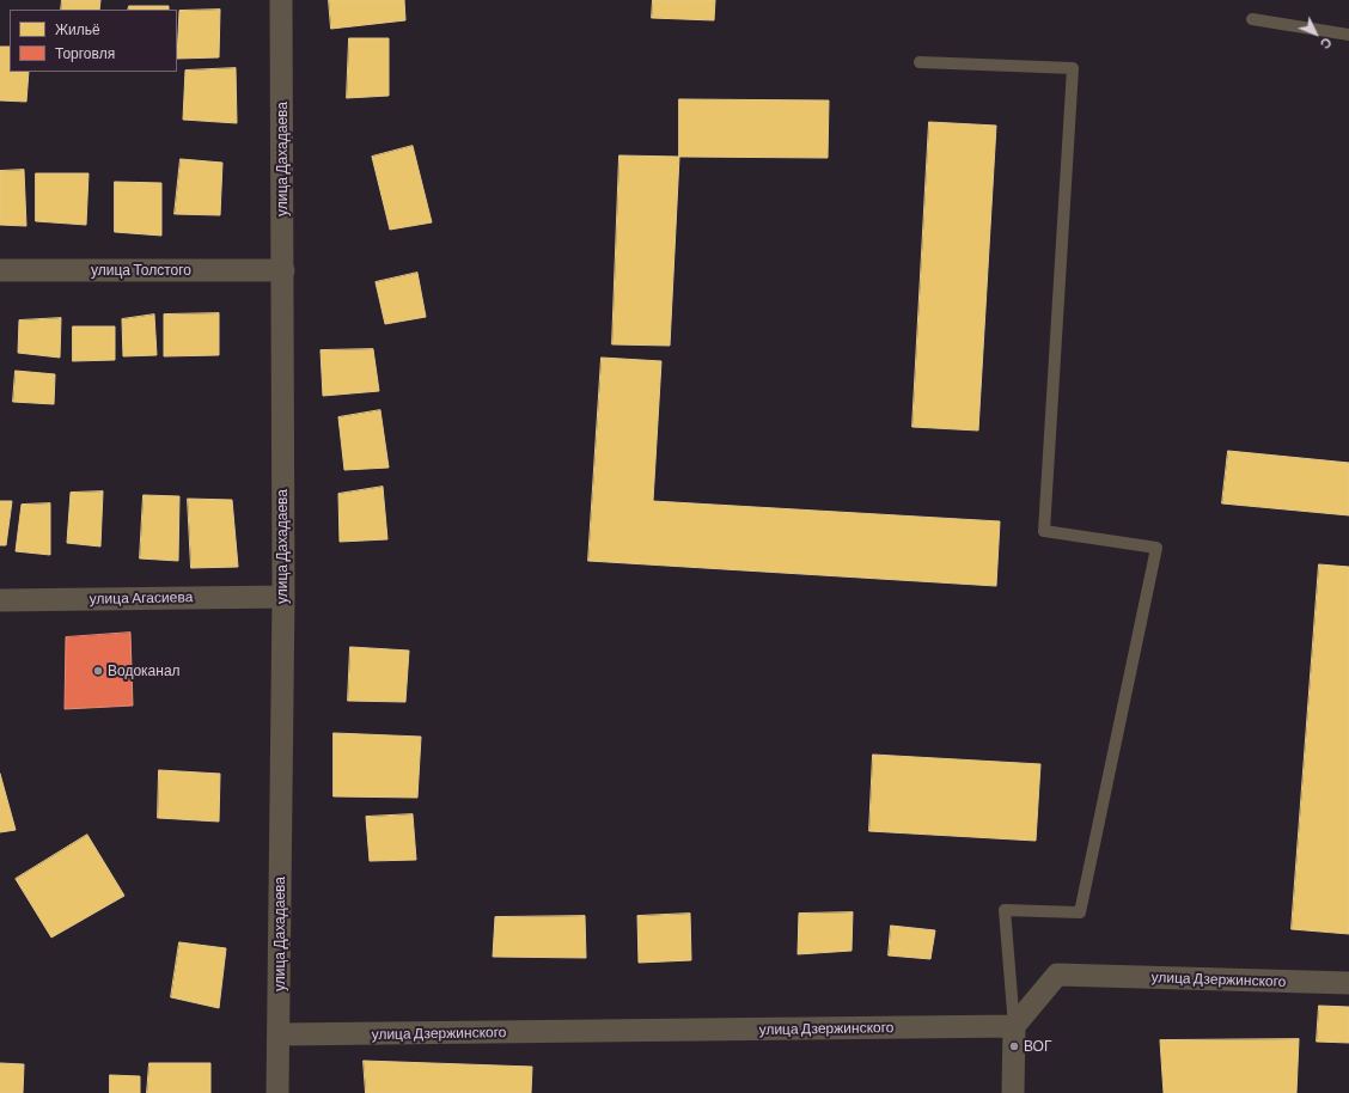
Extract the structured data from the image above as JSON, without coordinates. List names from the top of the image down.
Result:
{
  "streets": {
    "street": [
      "улица Дахадаева",
      "улица Толстого",
      "улица Агасиева",
      "улица Дзержинского"
    ]
  },
  "crossings": [
    ["улица Дахадаева", "улица Толстого"],
    ["улица Дахадаева", "улица Агасиева"],
    ["улица Дахадаева", "улица Дзержинского"]
  ],
  "places": ["Водоканал", "ВОГ"],
  "legend": ["Жильё", "Торговля"],
  "north": "bottom right"
}
